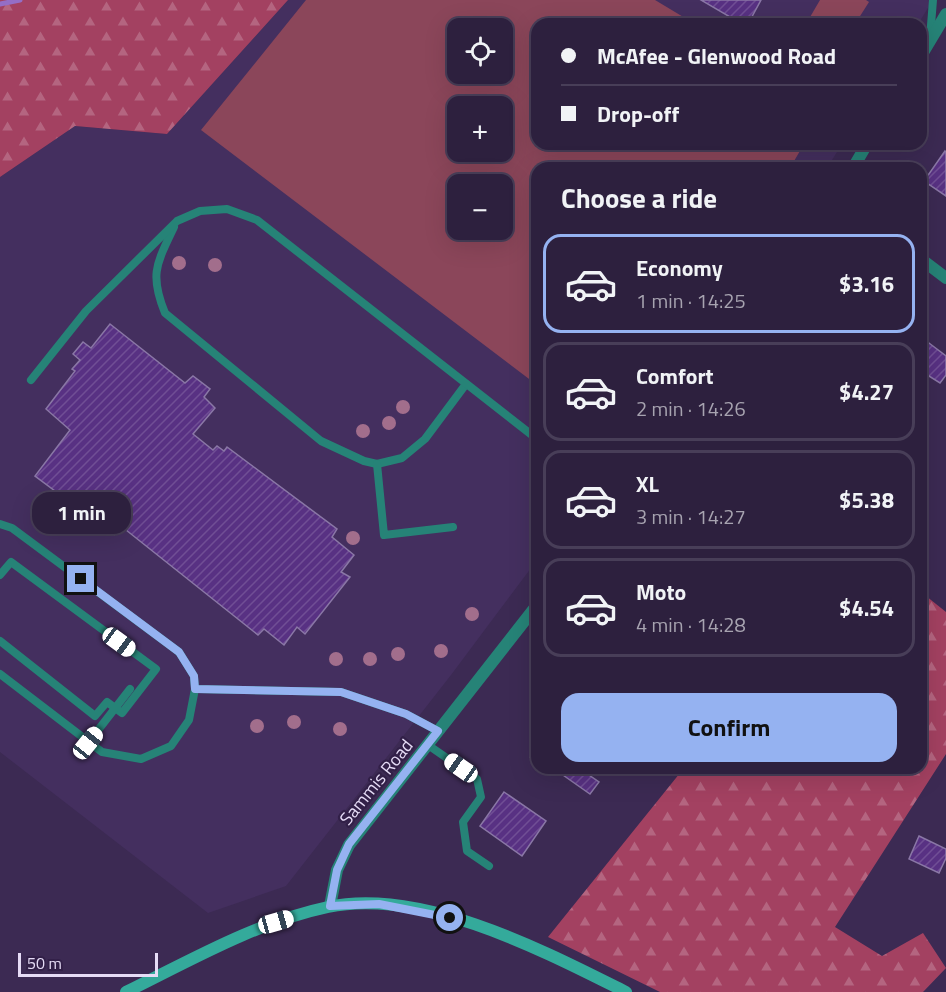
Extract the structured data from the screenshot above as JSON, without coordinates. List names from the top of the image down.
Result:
{
  "streets": {
    "street": ["Sammis Road"]
  },
  "scale_bar": "50 m",
  "page": {
    "map_buttons": ["+", "−"],
    "banner": ["McAfee - Glenwood Road", "Drop-off"],
    "heading": "Choose a ride",
    "list": [
      {
        "name": "Economy",
        "note": "1 min · 14:25",
        "value": "$3.16"
      },
      {
        "name": "Comfort",
        "note": "2 min · 14:26",
        "value": "$4.27"
      },
      {
        "name": "XL",
        "note": "3 min · 14:27",
        "value": "$5.38"
      },
      {
        "name": "Moto",
        "note": "4 min · 14:28",
        "value": "$4.54"
      }
    ],
    "bubble": "1 min",
    "buttons": "Confirm",
    "scale": "50 m"
  }
}
